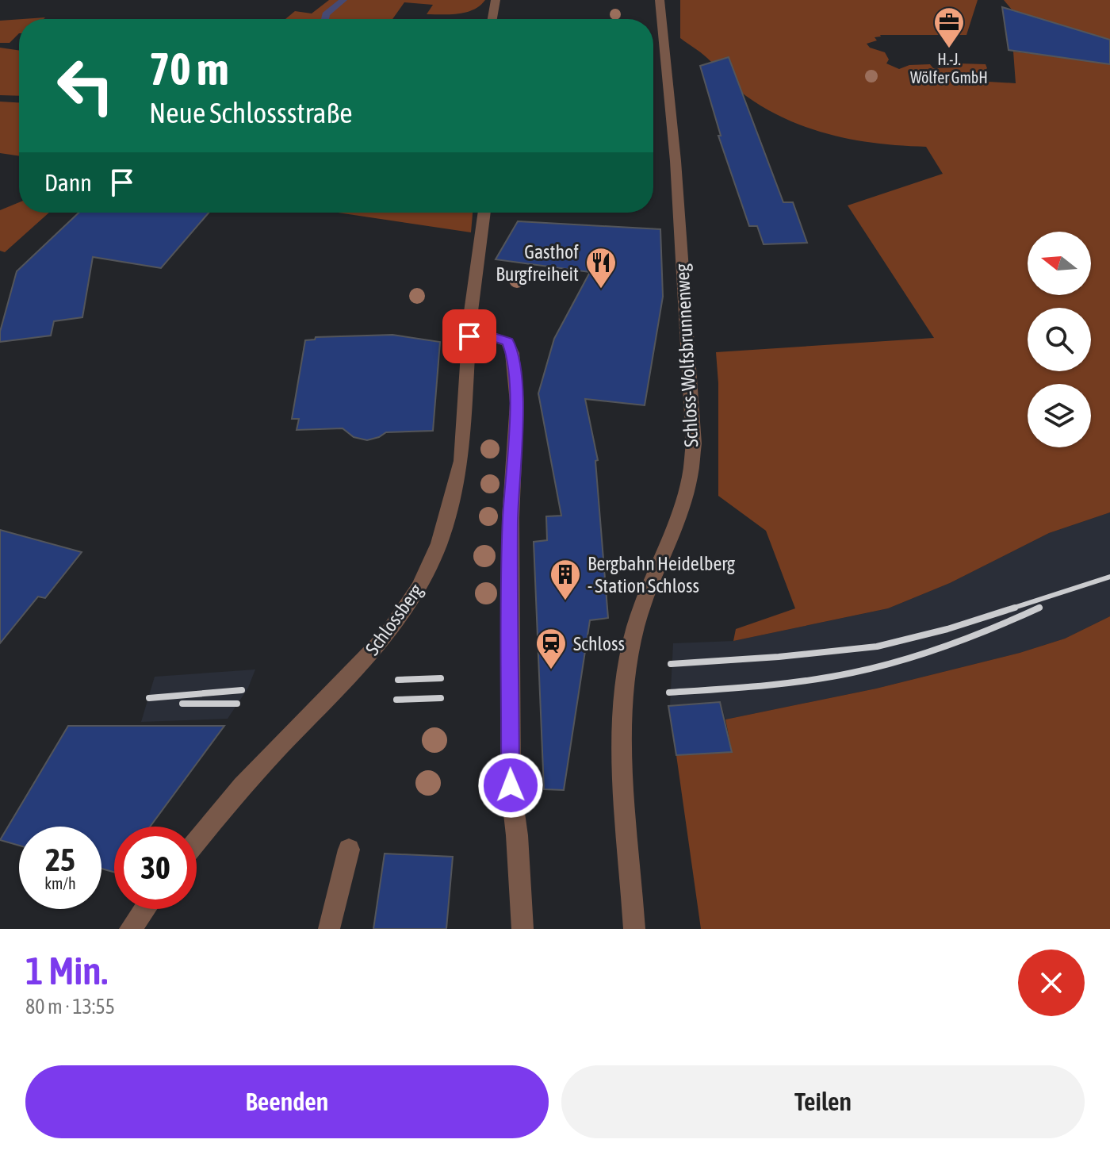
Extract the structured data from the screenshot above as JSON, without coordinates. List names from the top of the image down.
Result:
{
  "streets": {
    "street": ["Schloss-Wolfsbrunnenweg", "Schlossberg"]
  },
  "places": {
    "office": ["H.-J. Wölfer GmbH"],
    "restaurant": ["Gasthof Burgfreiheit"],
    "building": ["Bergbahn Heidelberg - Station Schloss"],
    "station": ["Schloss"]
  },
  "north": "left",
  "page": {
    "turn": ["70 m", "Neue Schlossstraße"],
    "then": "Dann",
    "speed": "25 km/h",
    "limit": "30",
    "heading": ["1 Min.", "80 m · 13:55"],
    "buttons": ["Beenden", "Teilen"]
  }
}
